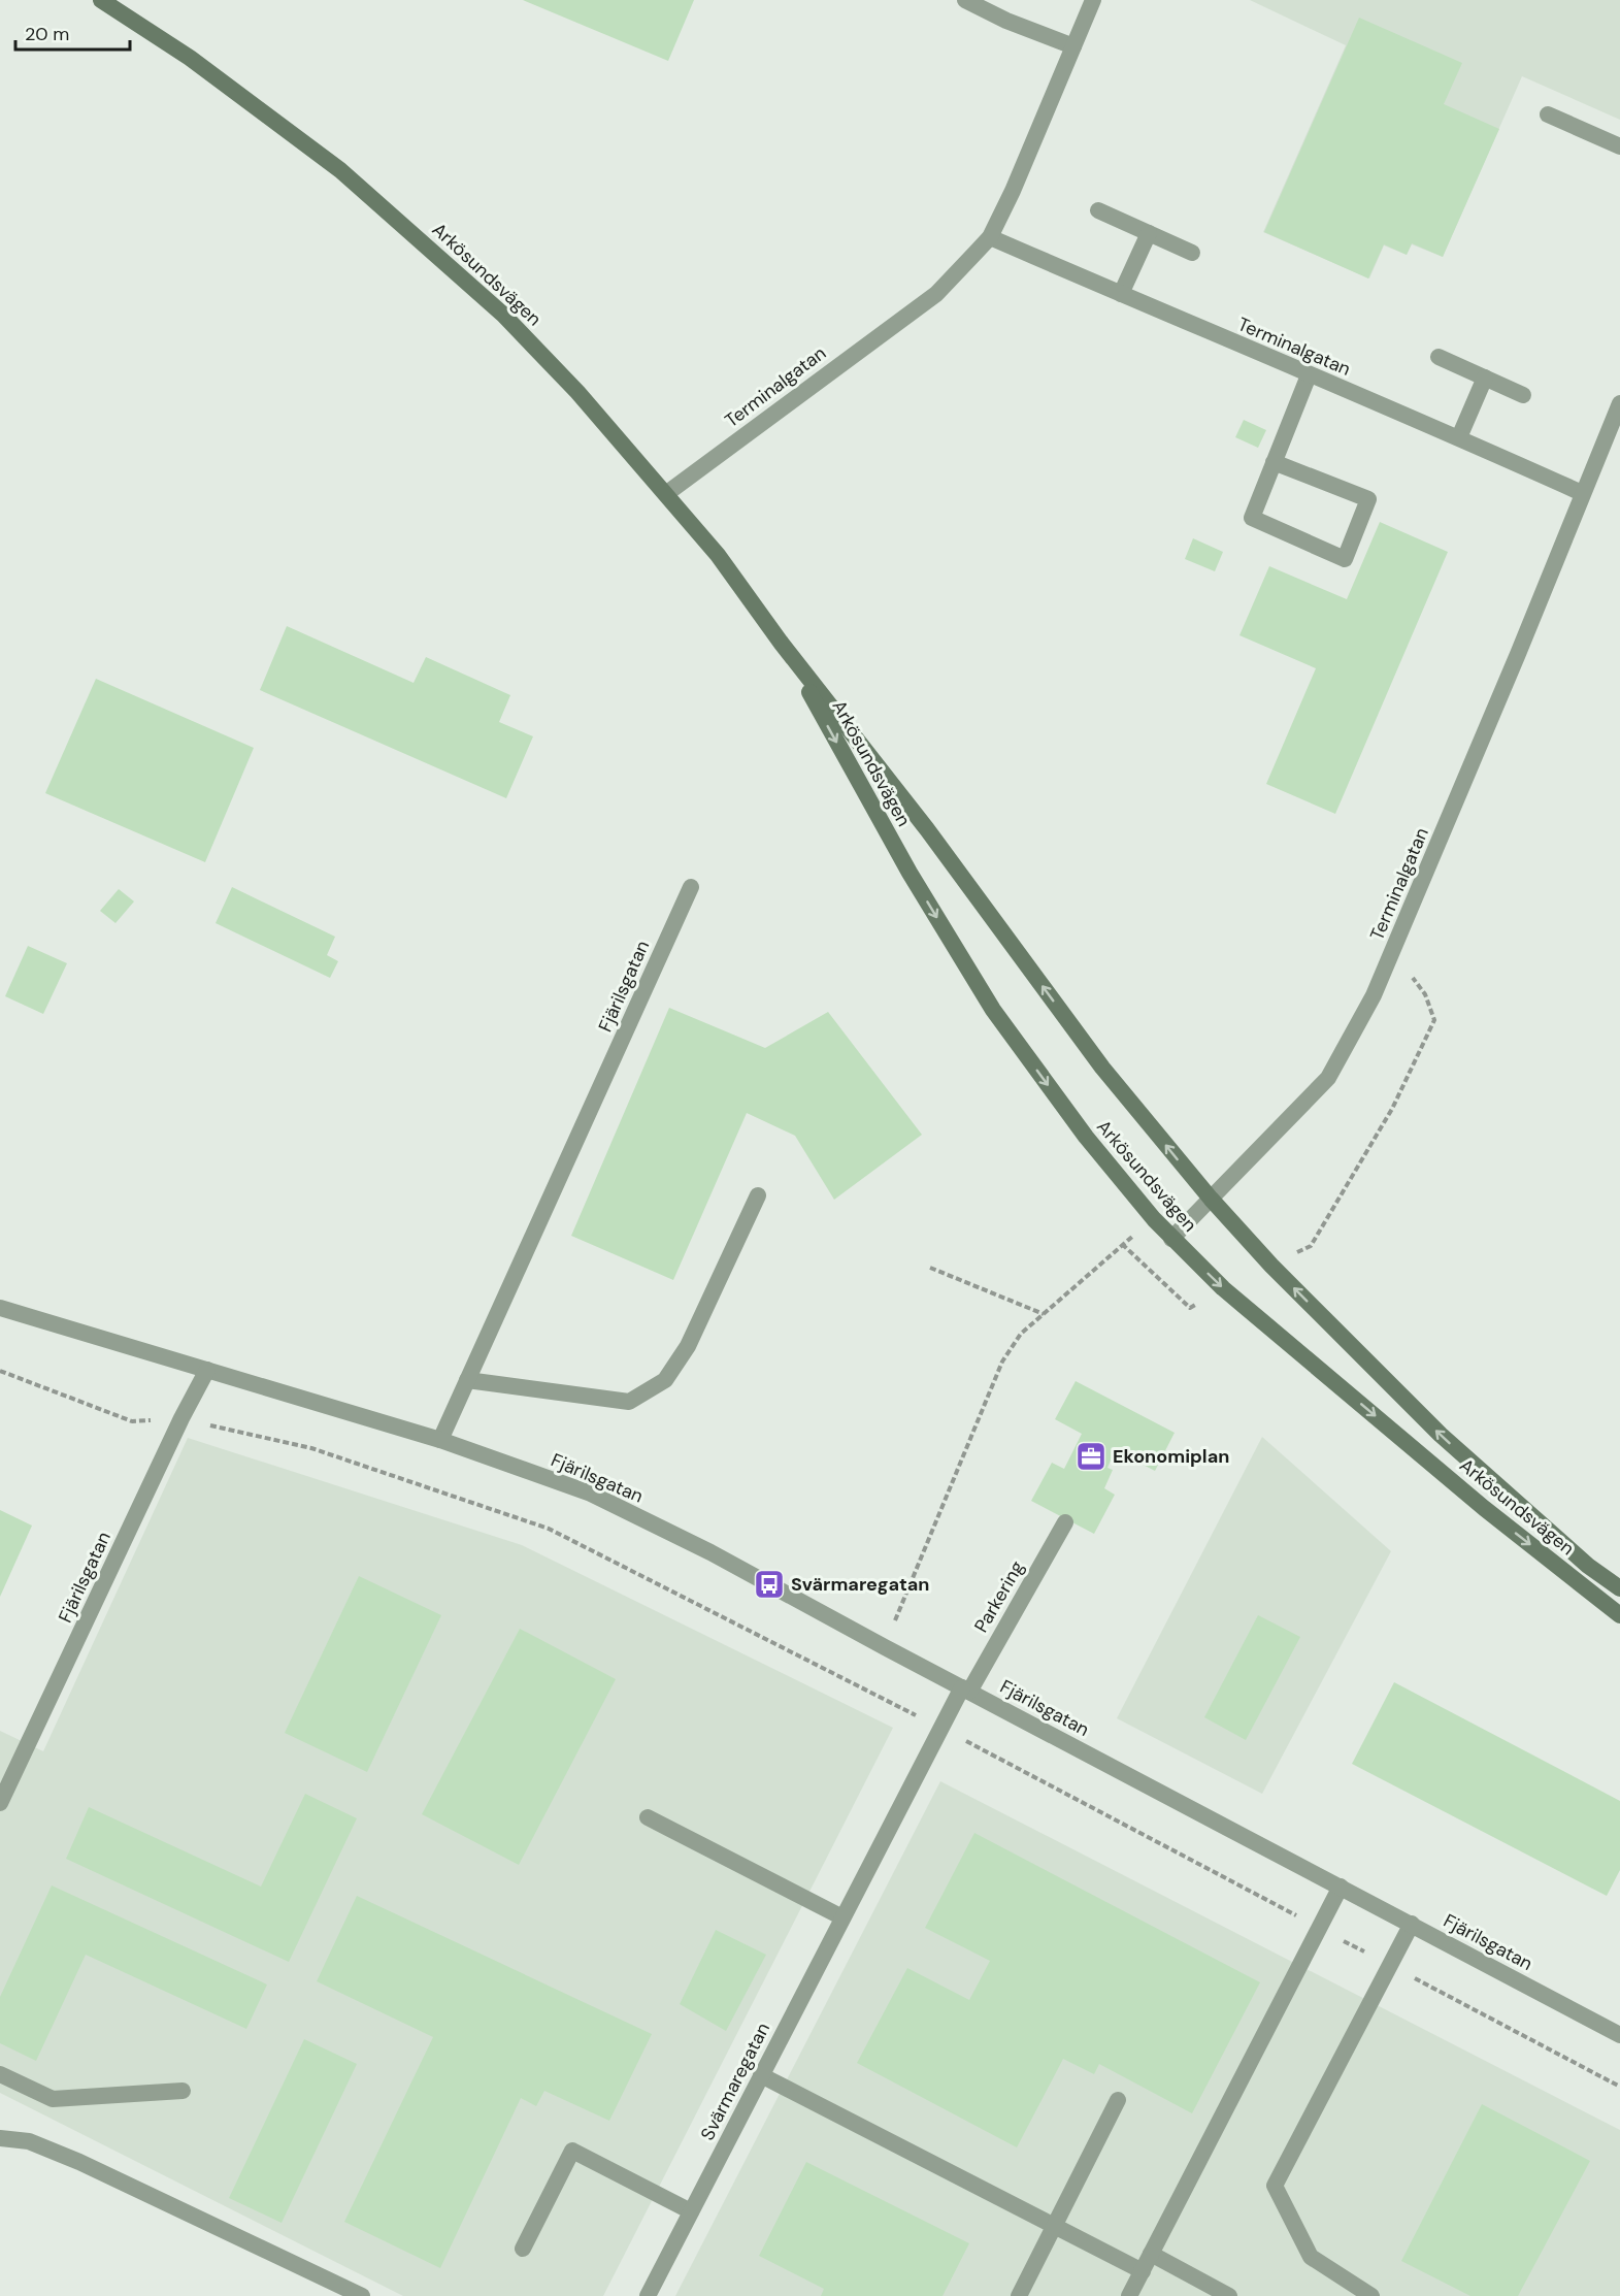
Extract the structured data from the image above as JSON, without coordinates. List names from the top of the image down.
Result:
{
  "streets": {
    "main road": ["Arkösundsvägen"],
    "street": [
      "Terminalgatan",
      "Fjärilsgatan",
      "Parkering",
      "Svärmaregatan"
    ]
  },
  "crossings": [
    ["Arkösundsvägen", "Terminalgatan"],
    ["Fjärilsgatan", "Parkering"],
    ["Fjärilsgatan", "Svärmaregatan"],
    ["Parkering", "Svärmaregatan"]
  ],
  "places": {
    "office": ["Ekonomiplan"],
    "bus stop": ["Svärmaregatan"]
  },
  "scale_bar": "20 m"
}
